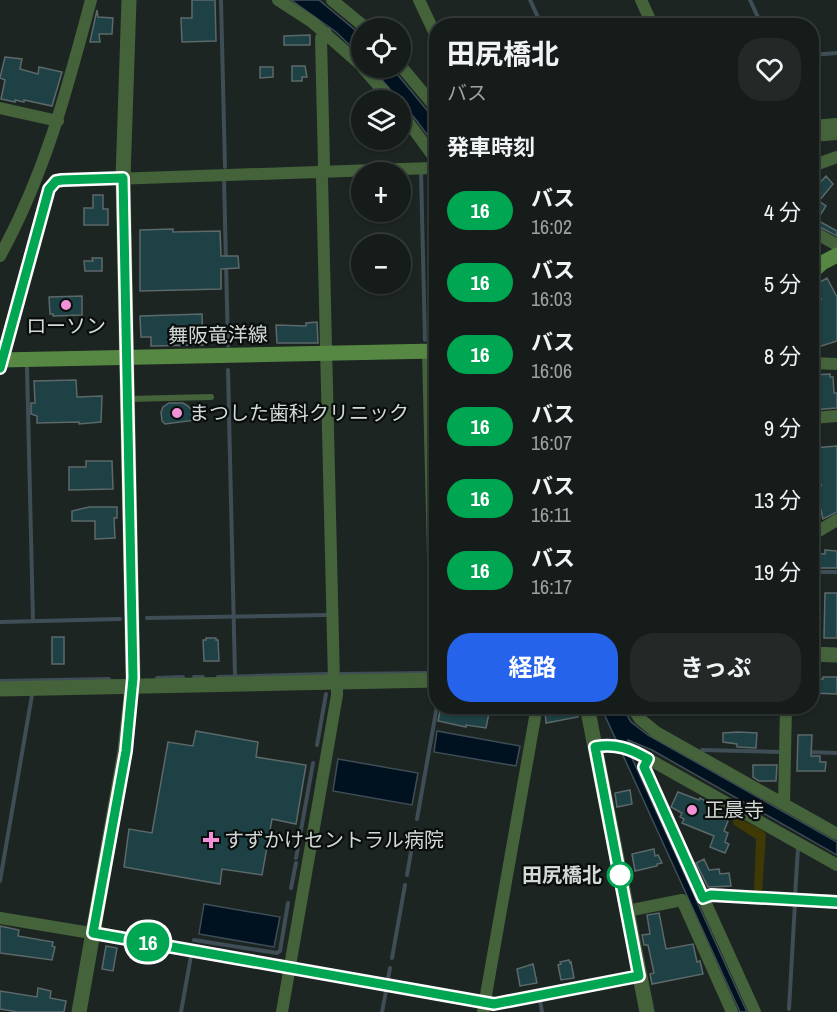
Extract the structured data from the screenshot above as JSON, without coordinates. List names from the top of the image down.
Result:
{
  "streets": {
    "main road": ["舞阪竜洋線"]
  },
  "places": {
    "other": [
      "ローソン",
      "まつした歯科クリニック",
      "正晨寺",
      "田尻橋北"
    ],
    "health": ["すずかけセントラル病院"]
  },
  "lines": ["bus line 16"],
  "page": {
    "on_map": "16",
    "map_buttons": ["+", "−"],
    "heading": [
      ["田尻橋北", "バス"],
      "発車時刻"
    ],
    "list": [
      {
        "mark": "16",
        "name": "バス",
        "note": "16:02",
        "value": "4 分"
      },
      {
        "mark": "16",
        "name": "バス",
        "note": "16:03",
        "value": "5 分"
      },
      {
        "mark": "16",
        "name": "バス",
        "note": "16:06",
        "value": "8 分"
      },
      {
        "mark": "16",
        "name": "バス",
        "note": "16:07",
        "value": "9 分"
      },
      {
        "mark": "16",
        "name": "バス",
        "note": "16:11",
        "value": "13 分"
      },
      {
        "mark": "16",
        "name": "バス",
        "note": "16:17",
        "value": "19 分"
      }
    ],
    "buttons": ["経路", "きっぷ"]
  }
}
